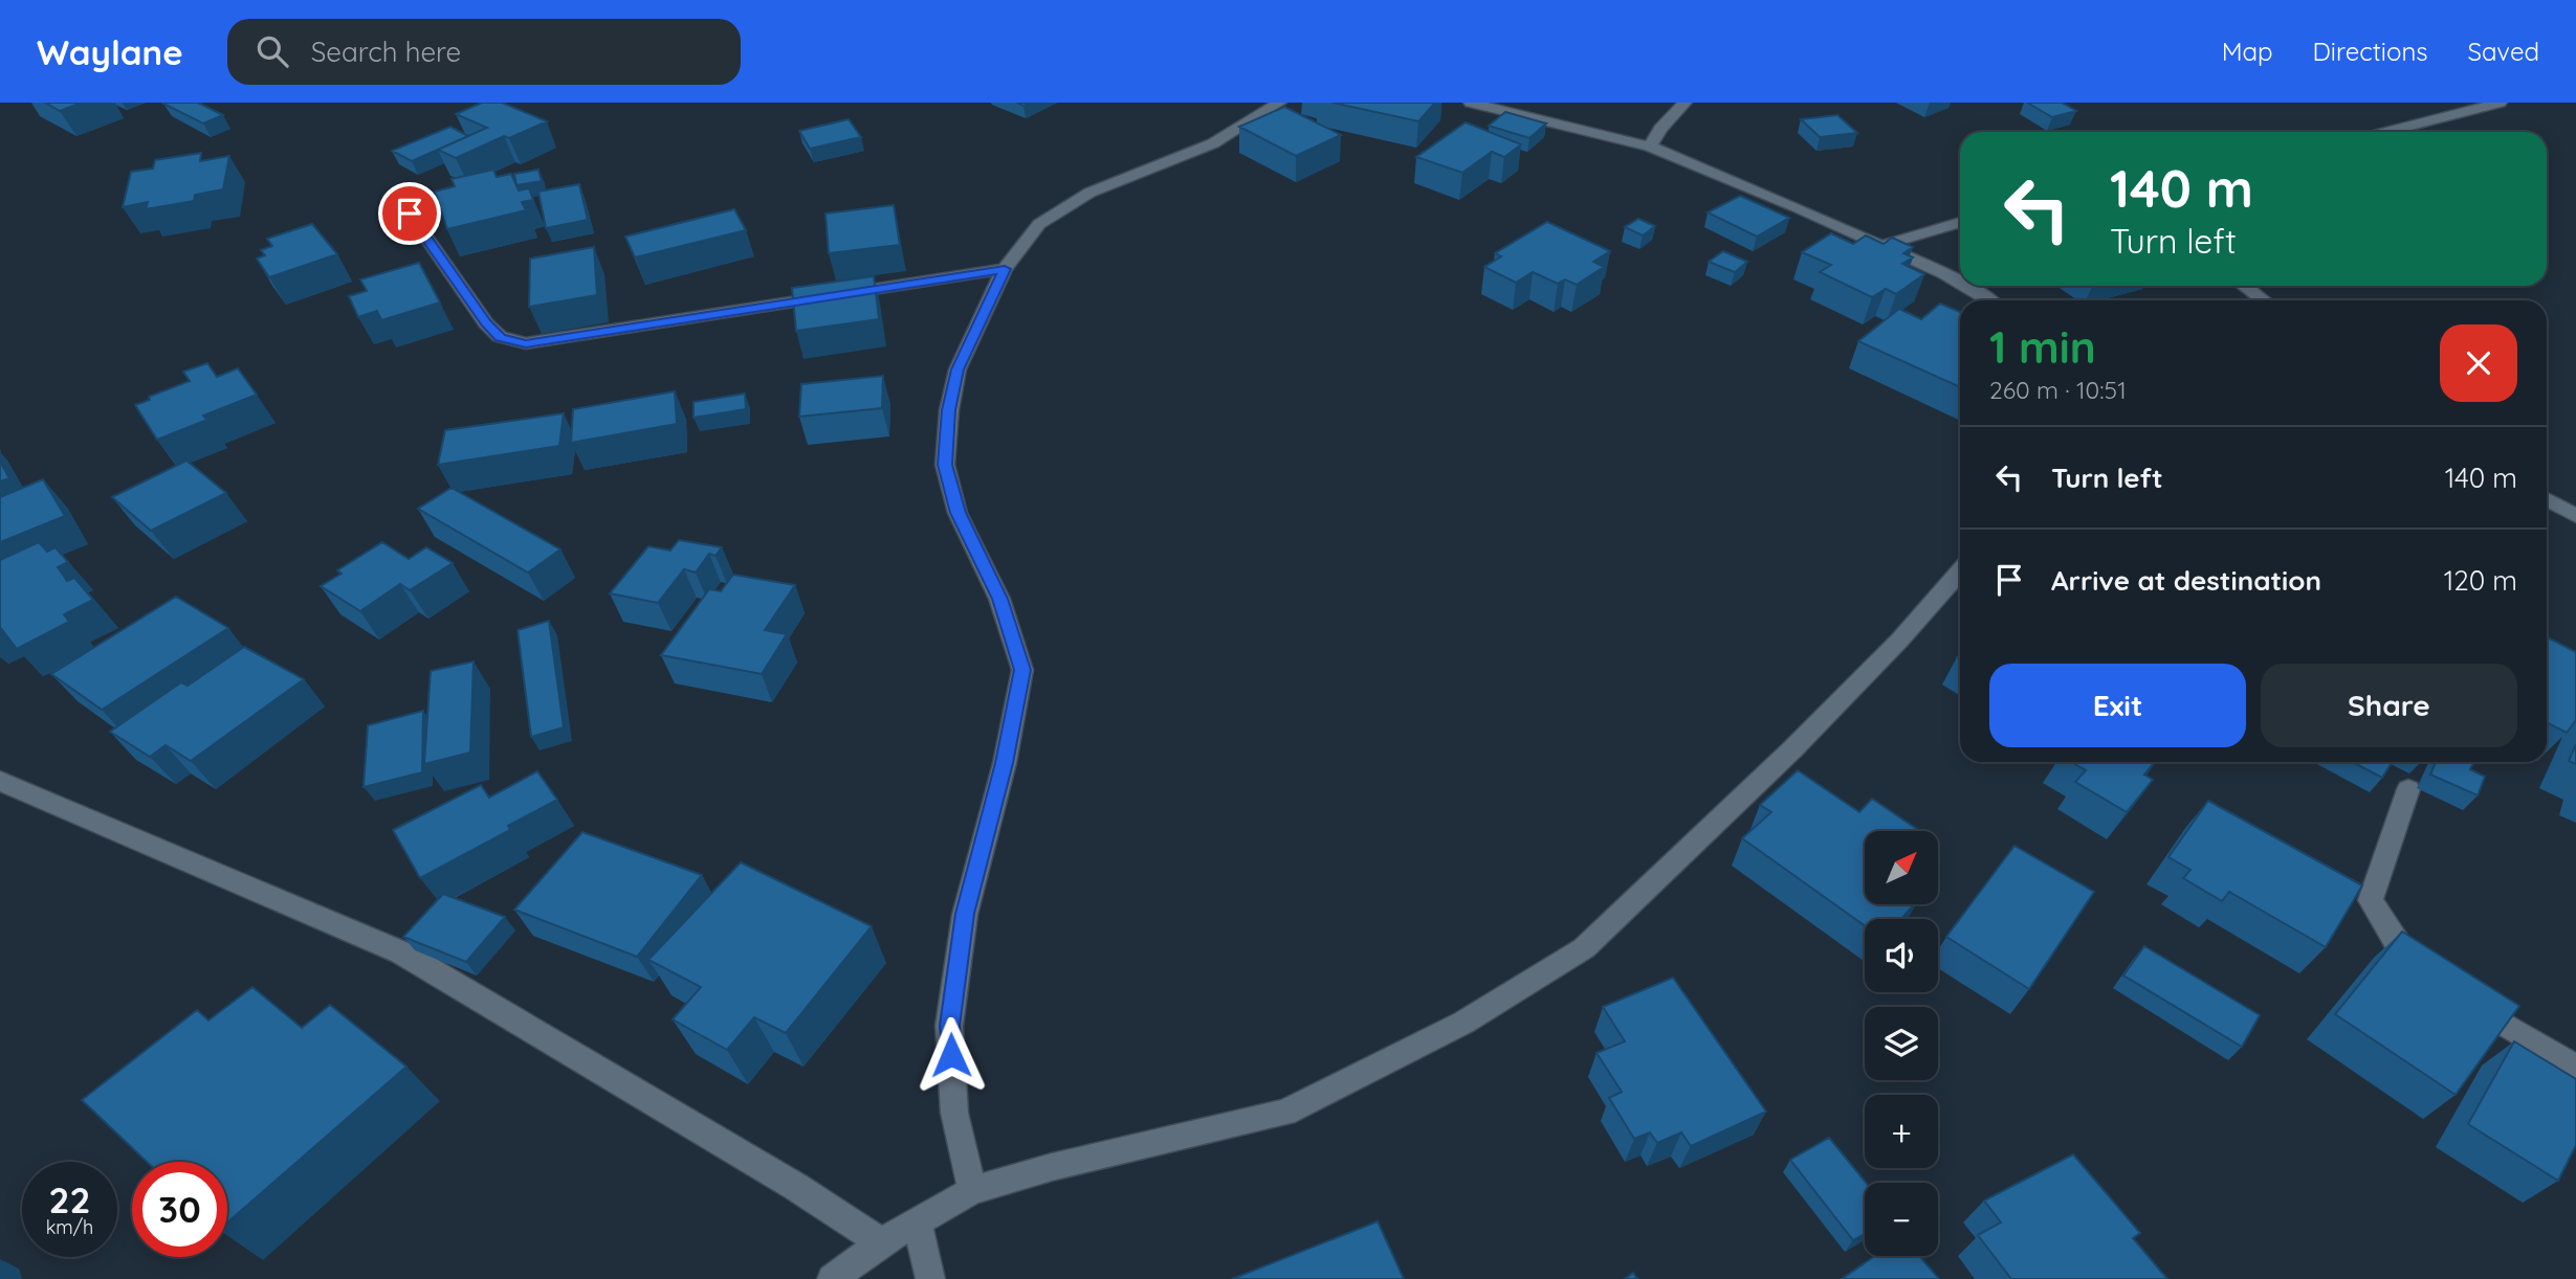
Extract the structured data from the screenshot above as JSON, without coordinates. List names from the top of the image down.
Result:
{
  "north": "top right",
  "page": {
    "header": "Waylane",
    "search": "Search here",
    "nav": ["Map", "Directions", "Saved"],
    "turn": ["140 m", "Turn left"],
    "heading": ["1 min", "260 m · 10:51"],
    "list": [
      {
        "name": "Turn left",
        "value": "140 m"
      },
      {
        "name": "Arrive at destination",
        "value": "120 m"
      }
    ],
    "buttons": ["Exit", "Share"],
    "map_buttons": ["+", "−"],
    "speed": "22 km/h",
    "limit": "30"
  }
}
